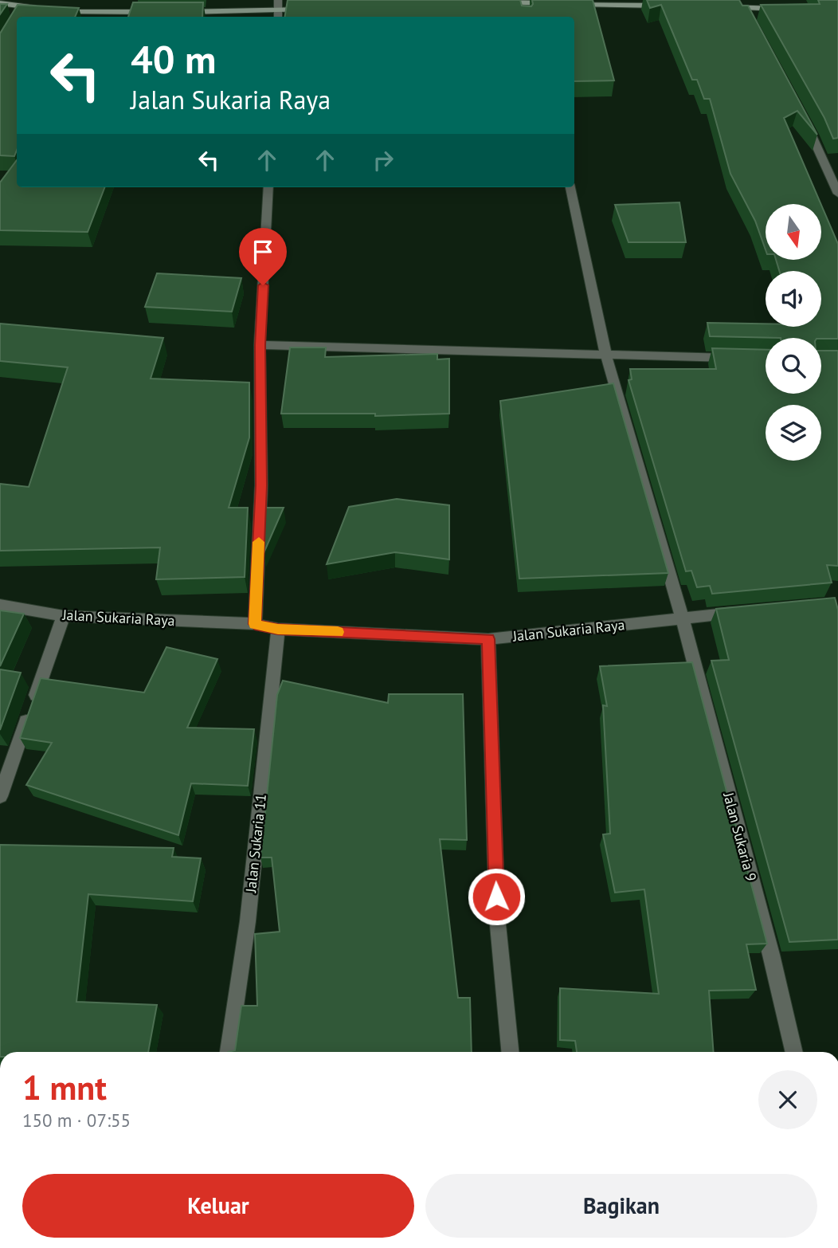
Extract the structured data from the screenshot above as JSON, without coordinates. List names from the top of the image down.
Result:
{
  "streets": {
    "street": ["Jalan Sukaria Raya", "Jalan Sukaria 9", "Jalan Sukaria 11"]
  },
  "crossings": [
    ["Jalan Sukaria Raya", "Jalan Sukaria 9"],
    ["Jalan Sukaria Raya", "Jalan Sukaria 11"]
  ],
  "north": "bottom",
  "page": {
    "turn": ["40 m", "Jalan Sukaria Raya"],
    "heading": ["1 mnt", "150 m · 07:55"],
    "buttons": ["Keluar", "Bagikan"]
  }
}
